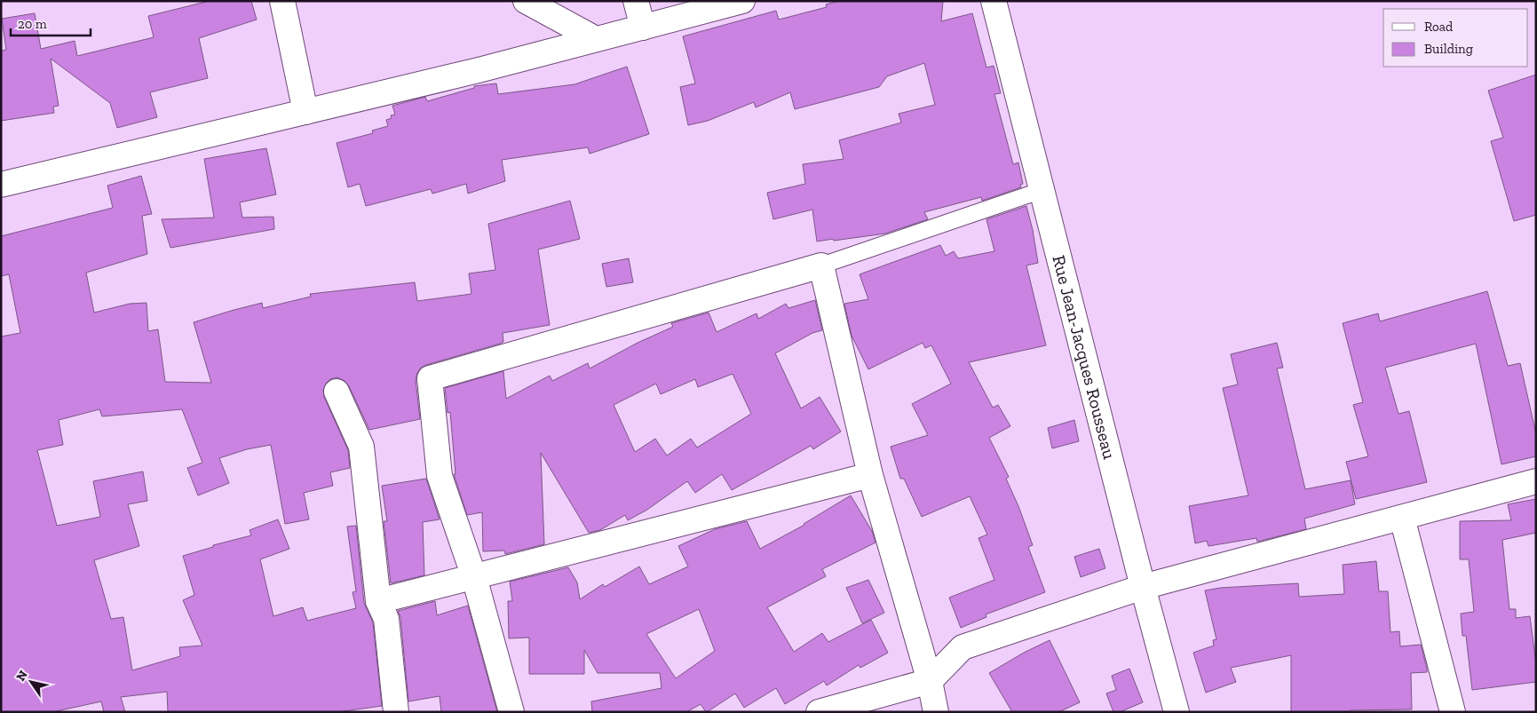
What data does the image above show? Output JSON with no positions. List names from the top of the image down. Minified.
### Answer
{"streets":{"street":["Rue Jean-Jacques Rousseau"]},"legend":["Road","Building"],"scale_bar":"20 m","north":"top left"}
